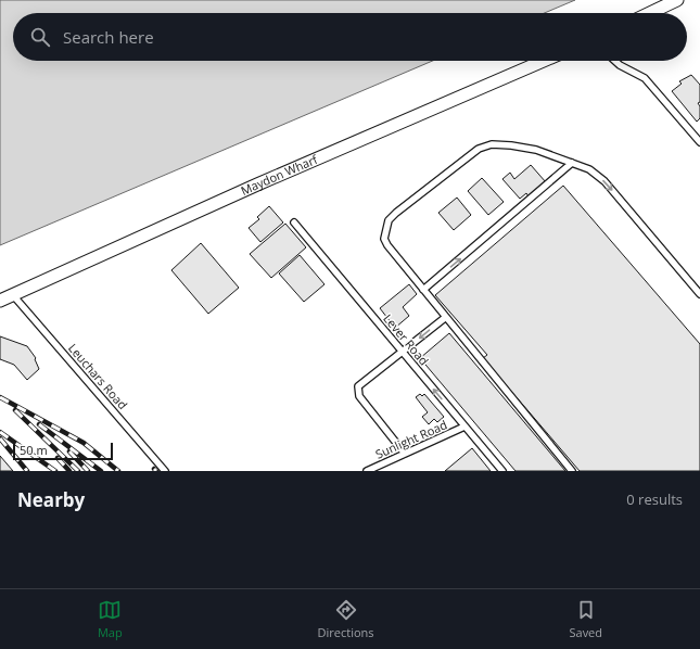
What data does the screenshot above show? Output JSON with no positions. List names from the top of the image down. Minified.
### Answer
{"streets":{"street":["Maydon Wharf"],"lane":["Lever Road","Leuchars Road","Sunlight Road"]},"crossings":[["Maydon Wharf","Leuchars Road"],["Lever Road","Sunlight Road"]],"scale_bar":"50 m","page":{"search":"Search here","scale":"50 m","heading":["Nearby","0 results"],"nav":["Map","Directions","Saved"]}}
